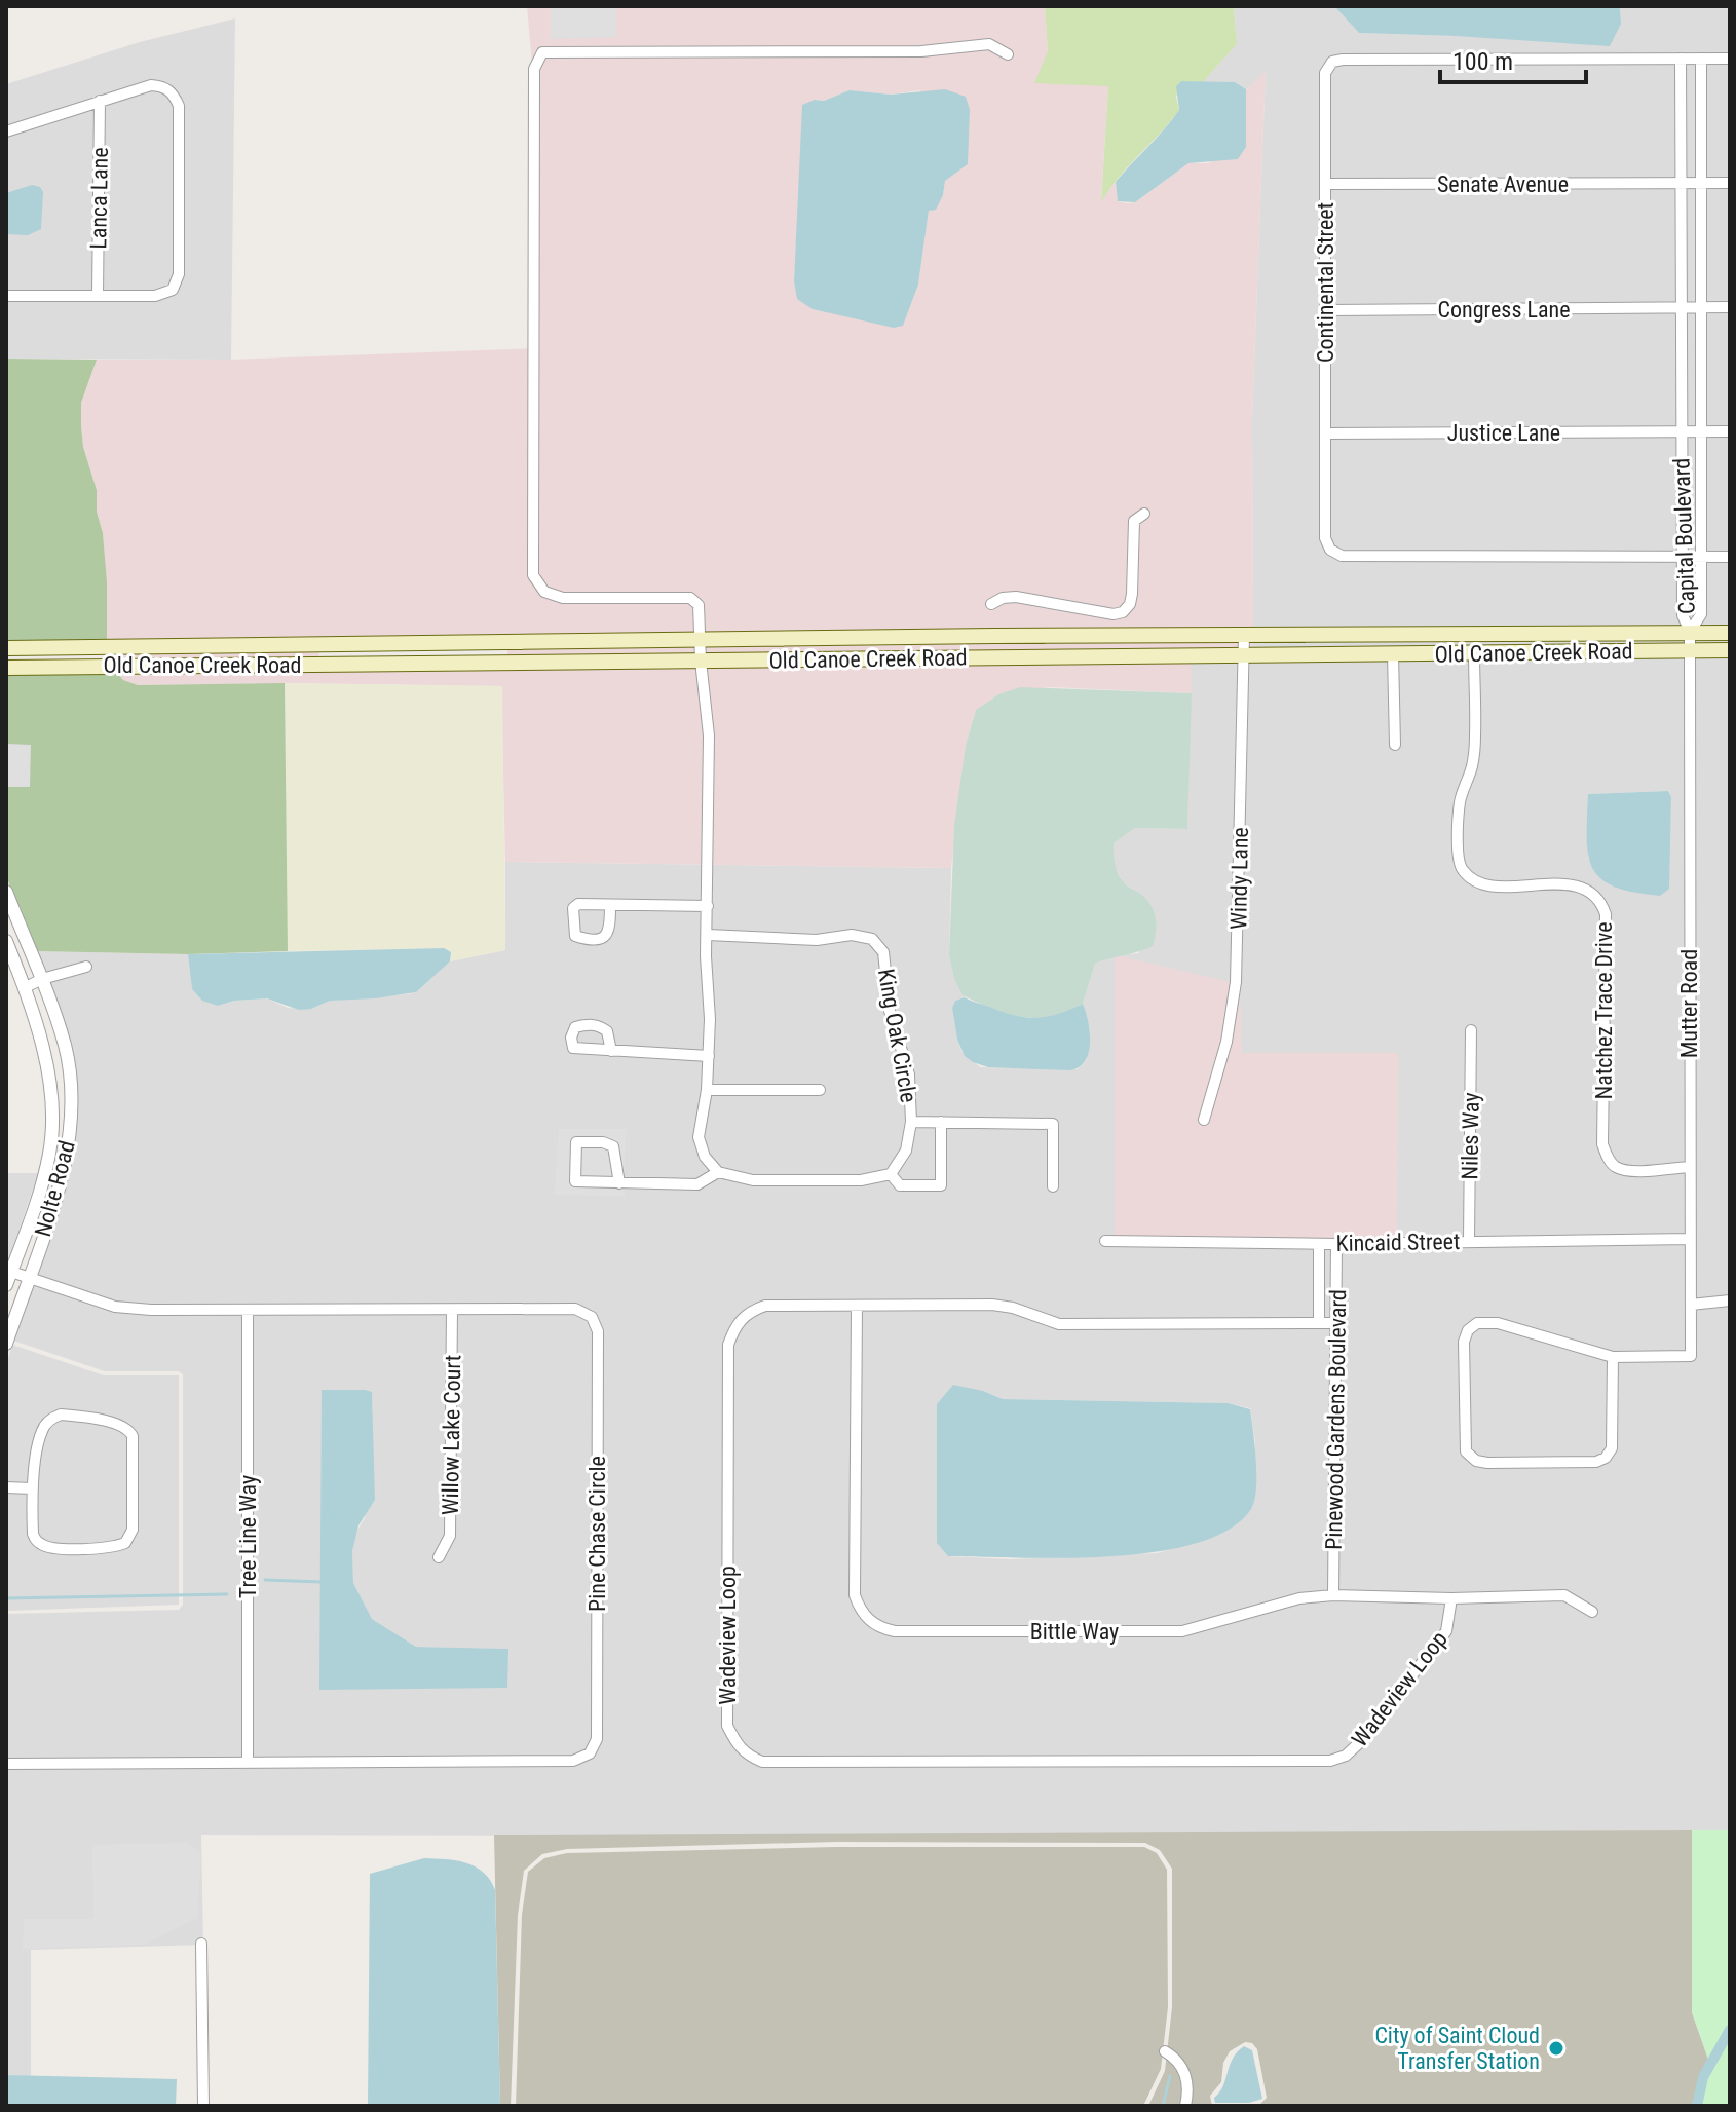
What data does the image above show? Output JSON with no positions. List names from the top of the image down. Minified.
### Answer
{"streets":{"main road":["Old Canoe Creek Road"],"street":["Senate Avenue","Lanca Lane","Continental Street","Congress Lane","Justice Lane","Capital Boulevard","Windy Lane","Mutter Road","Natchez Trace Drive","King Oak Circle","Niles Way","Nolte Road","Kincaid Street","Pinewood Gardens Boulevard","Willow Lake Court","Pine Chase Circle","Tree Line Way","Bittle Way","Wadeview Loop"]},"crossings":[["Senate Avenue","Continental Street"],["Senate Avenue","Capital Boulevard"],["Continental Street","Congress Lane"],["Continental Street","Justice Lane"],["Continental Street","Capital Boulevard"],["Congress Lane","Capital Boulevard"],["Justice Lane","Capital Boulevard"],["Capital Boulevard","Old Canoe Creek Road"],["Capital Boulevard","Mutter Road"],["Old Canoe Creek Road","Windy Lane"],["Old Canoe Creek Road","Mutter Road"],["Old Canoe Creek Road","Natchez Trace Drive"],["Mutter Road","Natchez Trace Drive"],["Mutter Road","Kincaid Street"],["Niles Way","Kincaid Street"],["Nolte Road","Pine Chase Circle"],["Kincaid Street","Pinewood Gardens Boulevard"],["Pinewood Gardens Boulevard","Bittle Way"],["Pinewood Gardens Boulevard","Wadeview Loop"],["Willow Lake Court","Pine Chase Circle"],["Pine Chase Circle","Tree Line Way"],["Bittle Way","Wadeview Loop"]],"places":["City of Saint Cloud Transfer Station"],"scale_bar":"100 m"}
